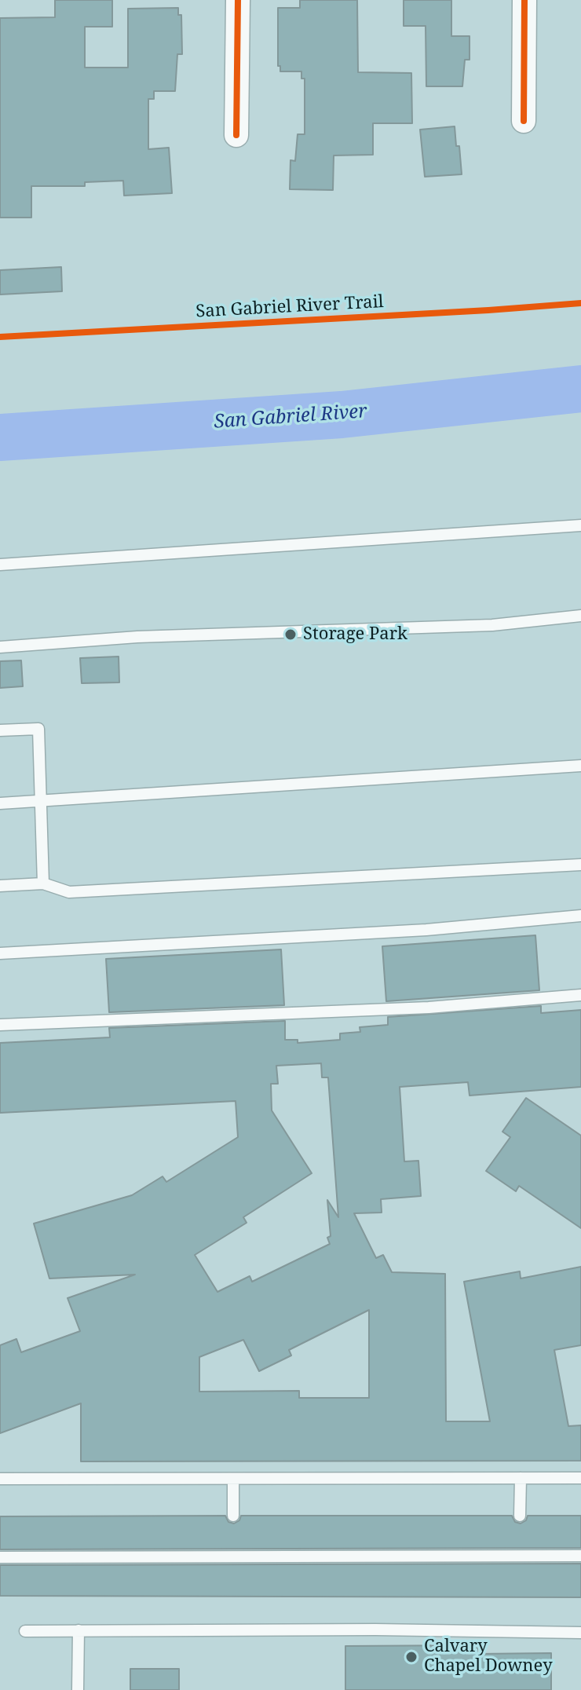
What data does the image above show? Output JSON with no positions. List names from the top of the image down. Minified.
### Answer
{"streets":{"cycle path":["San Gabriel River Trail"]},"water":["San Gabriel River"],"places":["Storage Park","Calvary Chapel Downey"]}
